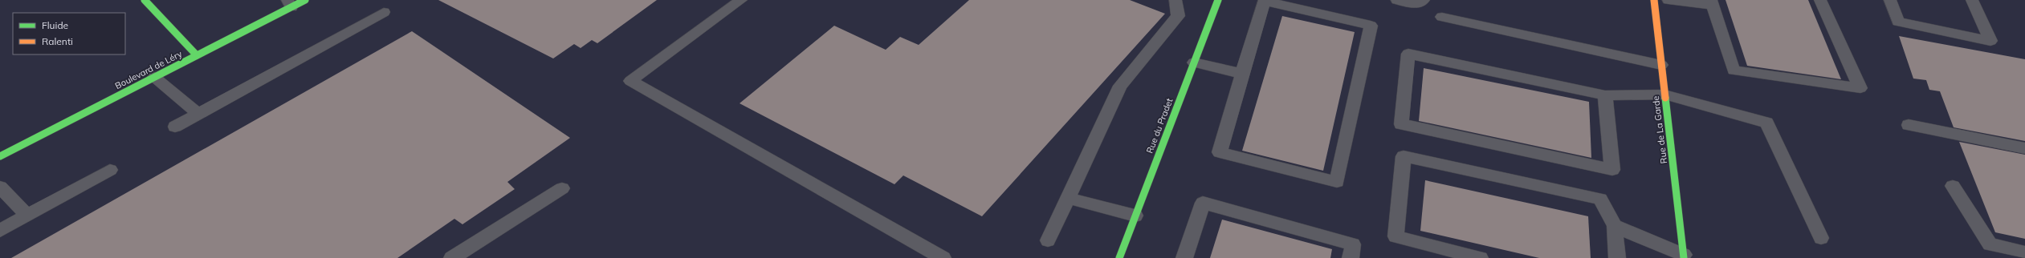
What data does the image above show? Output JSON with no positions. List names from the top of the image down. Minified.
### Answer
{"streets":{"street":["Boulevard de Léry","Rue du Pradet","Rue de La Garde"]},"legend":["Fluide","Ralenti"]}
